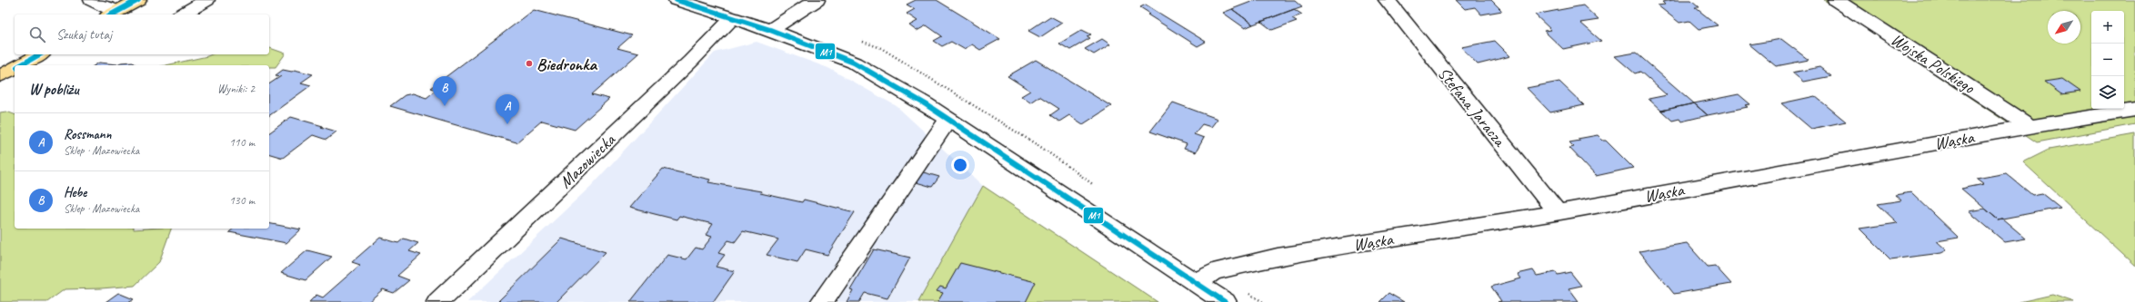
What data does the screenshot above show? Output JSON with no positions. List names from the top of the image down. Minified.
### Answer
{"streets":{"street":["Wojska Polskiego","Stefana Jaracza","Wąska","Mazowiecka"]},"crossings":[["Wojska Polskiego","Wąska"],["Stefana Jaracza","Wąska"]],"places":["Biedronka"],"lines":["transit line M1"],"north":"bottom left","page":{"map_buttons":["+","−"],"search":"Szukaj tutaj","heading":["W pobliżu","Wyniki: 2"],"pins":["B","A"],"list":[{"mark":"A","name":"Rossmann","note":"Sklep · Mazowiecka","value":"110 m"},{"mark":"B","name":"Hebe","note":"Sklep · Mazowiecka","value":"130 m"}]}}
